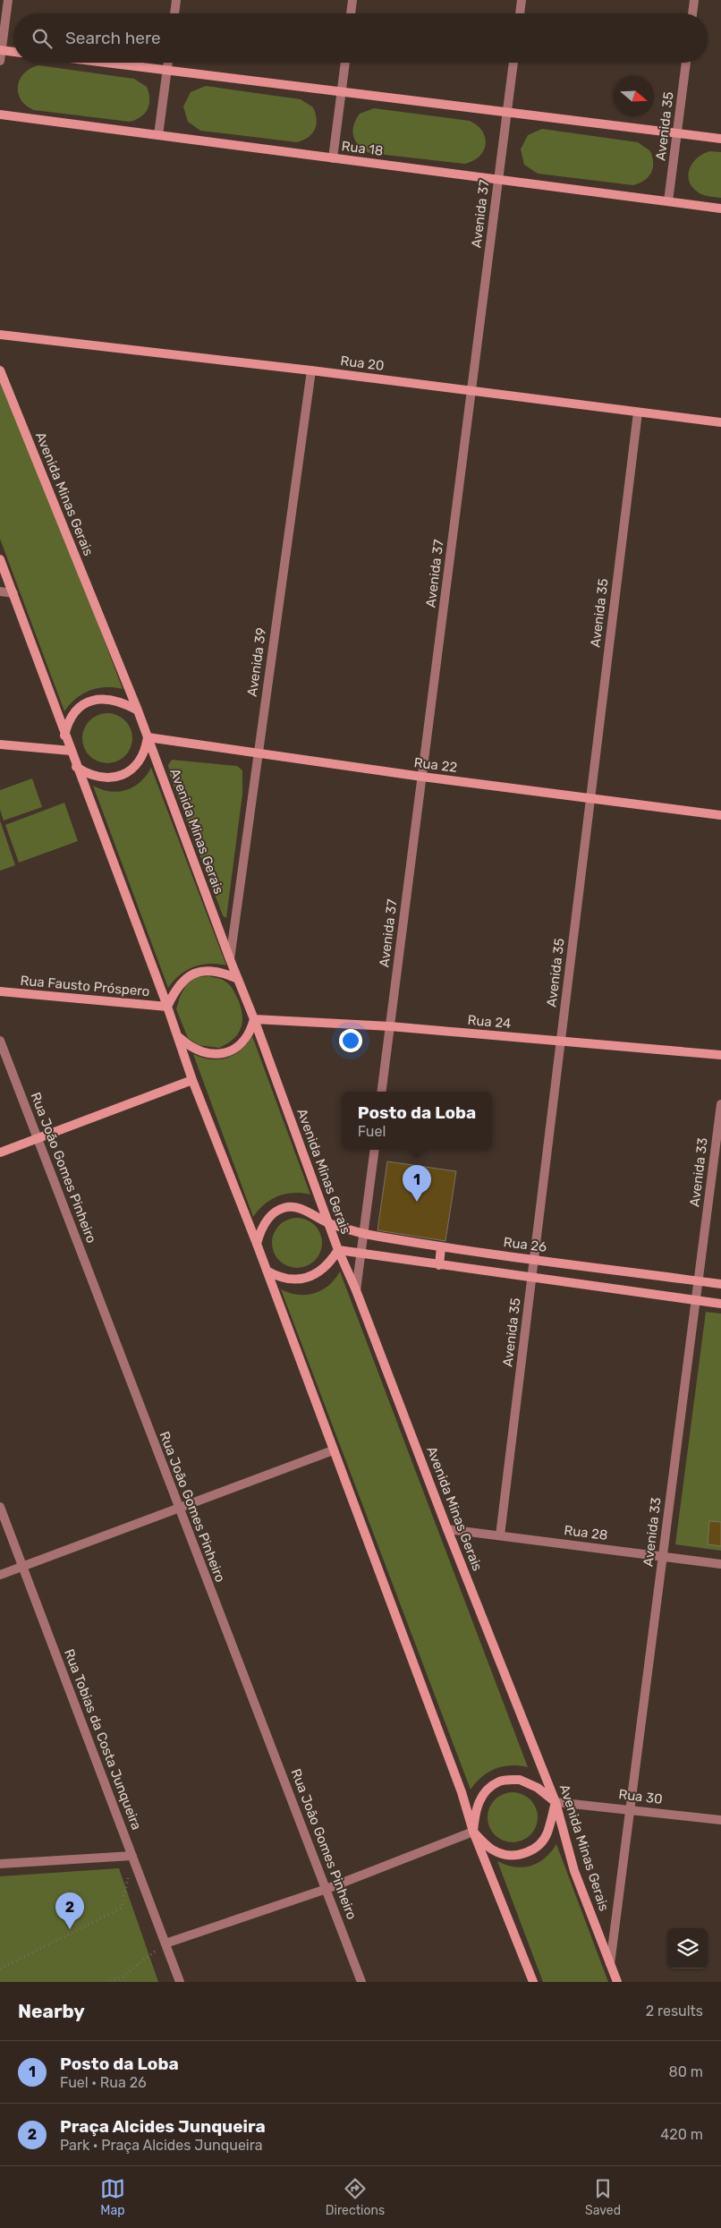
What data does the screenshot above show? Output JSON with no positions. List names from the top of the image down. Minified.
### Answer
{"streets":{"street":["Avenida 35","Rua 18","Avenida 37","Rua 20","Avenida Minas Gerais","Avenida 39","Rua 22","Rua Fausto Próspero","Rua 24","Rua João Gomes Pinheiro","Avenida 33","Rua 26","Rua 28","Rua Tobias da Costa Junqueira","Rua 30"]},"crossings":[["Avenida 35","Rua 18"],["Avenida 35","Rua 20"],["Avenida 35","Rua 22"],["Avenida 35","Rua 24"],["Avenida 35","Rua 26"],["Avenida 35","Rua 28"],["Rua 18","Avenida 37"],["Avenida 37","Rua 20"],["Avenida 37","Rua 22"],["Avenida 37","Rua 24"],["Rua 20","Avenida 39"],["Avenida Minas Gerais","Avenida 39"],["Avenida Minas Gerais","Rua 22"],["Avenida Minas Gerais","Rua Fausto Próspero"],["Avenida Minas Gerais","Rua 24"],["Avenida Minas Gerais","Avenida 33"],["Avenida Minas Gerais","Rua 26"],["Avenida Minas Gerais","Rua 28"],["Avenida Minas Gerais","Rua 30"],["Avenida 39","Rua 22"],["Rua Fausto Próspero","Rua 24"],["Avenida 33","Rua 26"],["Avenida 33","Rua 28"],["Avenida 33","Rua 30"]],"north":"right","page":{"search":"Search here","popup":["Posto da Loba","Fuel"],"pins":["1","2"],"heading":["Nearby","2 results"],"list":[{"mark":"1","name":"Posto da Loba","note":"Fuel · Rua 26","value":"80 m"},{"mark":"2","name":"Praça Alcides Junqueira","note":"Park · Praça Alcides Junqueira","value":"420 m"}],"nav":["Map","Directions","Saved"]}}
